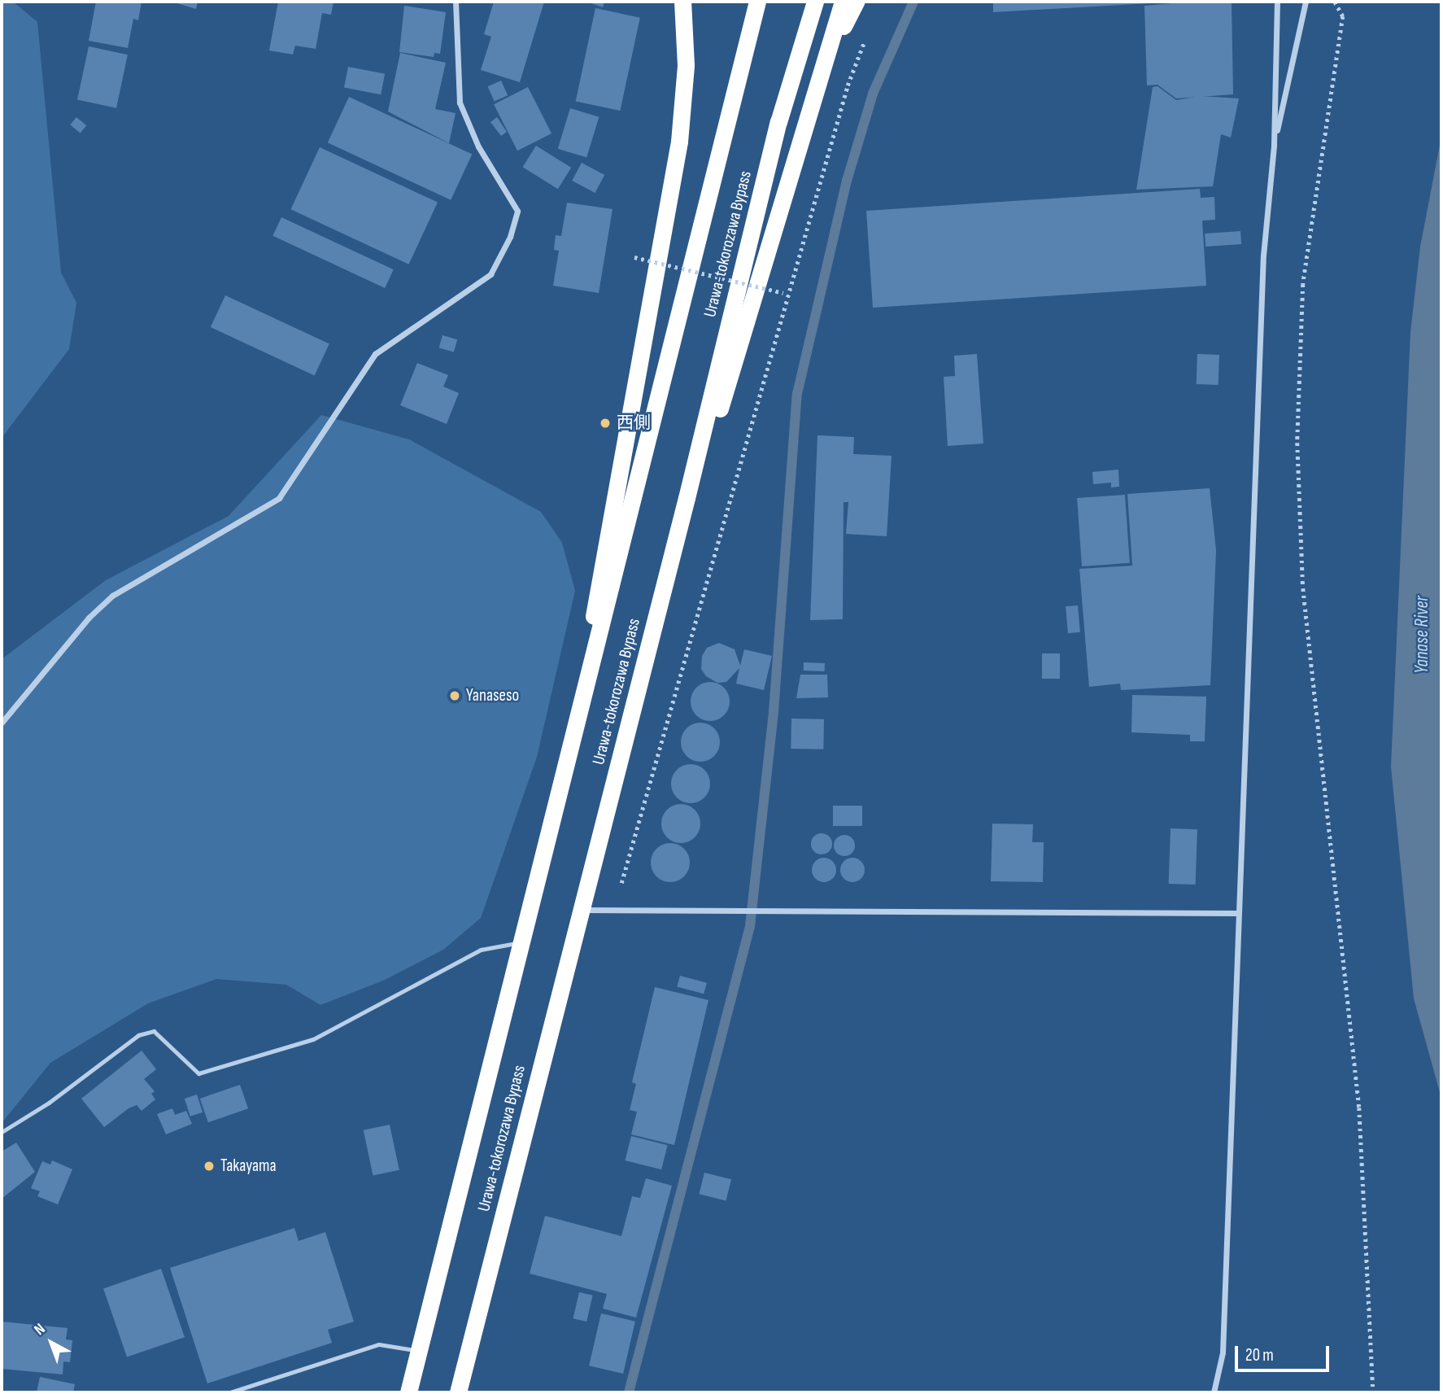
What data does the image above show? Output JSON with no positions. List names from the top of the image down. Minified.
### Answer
{"streets":{"highway":["Urawa-tokorozawa Bypass"]},"water":["Yanase River"],"places":["西側","Yanaseso","Takayama"],"scale_bar":"20 m","north":"top left"}
